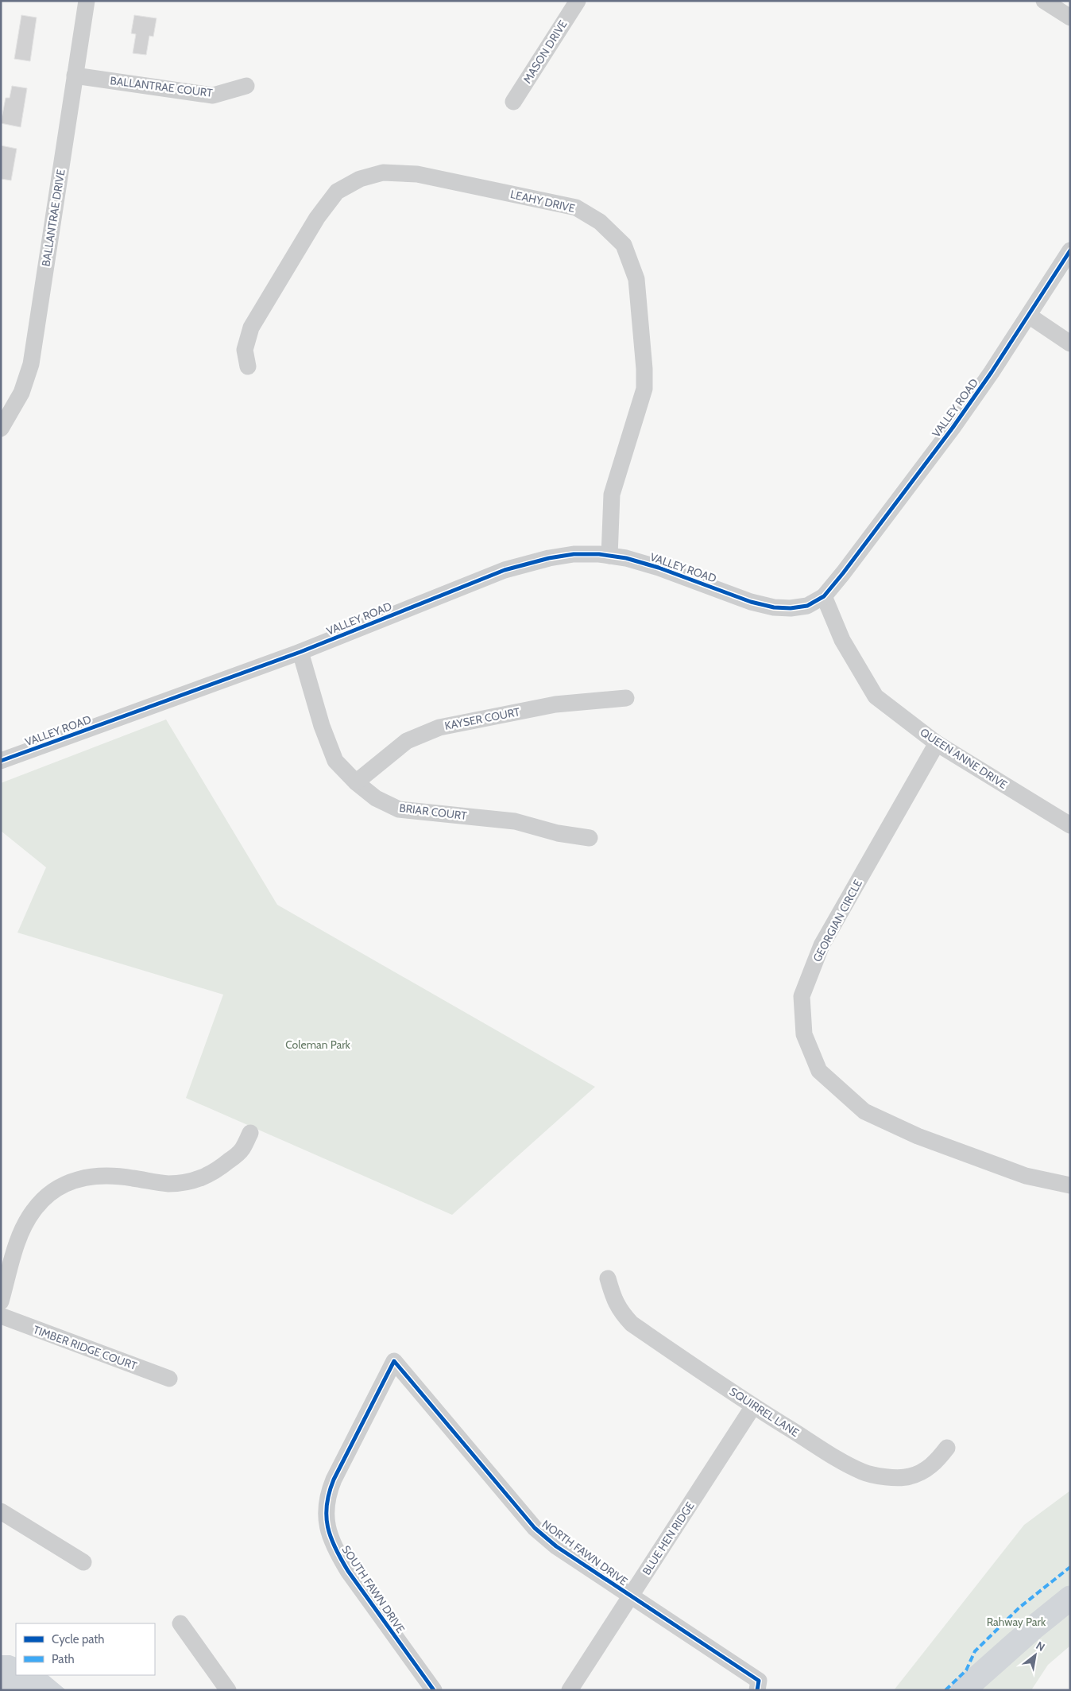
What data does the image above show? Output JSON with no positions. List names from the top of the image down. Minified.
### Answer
{"streets":{"street":["MASON DRIVE","BALLANTRAE COURT","LEAHY DRIVE","BALLANTRAE DRIVE","VALLEY ROAD","KAYSER COURT","QUEEN ANNE DRIVE","BRIAR COURT","GEORGIAN CIRCLE","TIMBER RIDGE COURT","SQUIRREL LANE","BLUE HEN RIDGE","NORTH FAWN DRIVE","SOUTH FAWN DRIVE"]},"crossings":[["BALLANTRAE COURT","BALLANTRAE DRIVE"],["LEAHY DRIVE","VALLEY ROAD"],["VALLEY ROAD","QUEEN ANNE DRIVE"],["VALLEY ROAD","BRIAR COURT"],["KAYSER COURT","BRIAR COURT"],["QUEEN ANNE DRIVE","GEORGIAN CIRCLE"],["SQUIRREL LANE","BLUE HEN RIDGE"],["BLUE HEN RIDGE","NORTH FAWN DRIVE"],["NORTH FAWN DRIVE","SOUTH FAWN DRIVE"]],"parks":["Coleman Park","Rahway Park"],"legend":["Cycle path","Path"],"north":"top right"}
